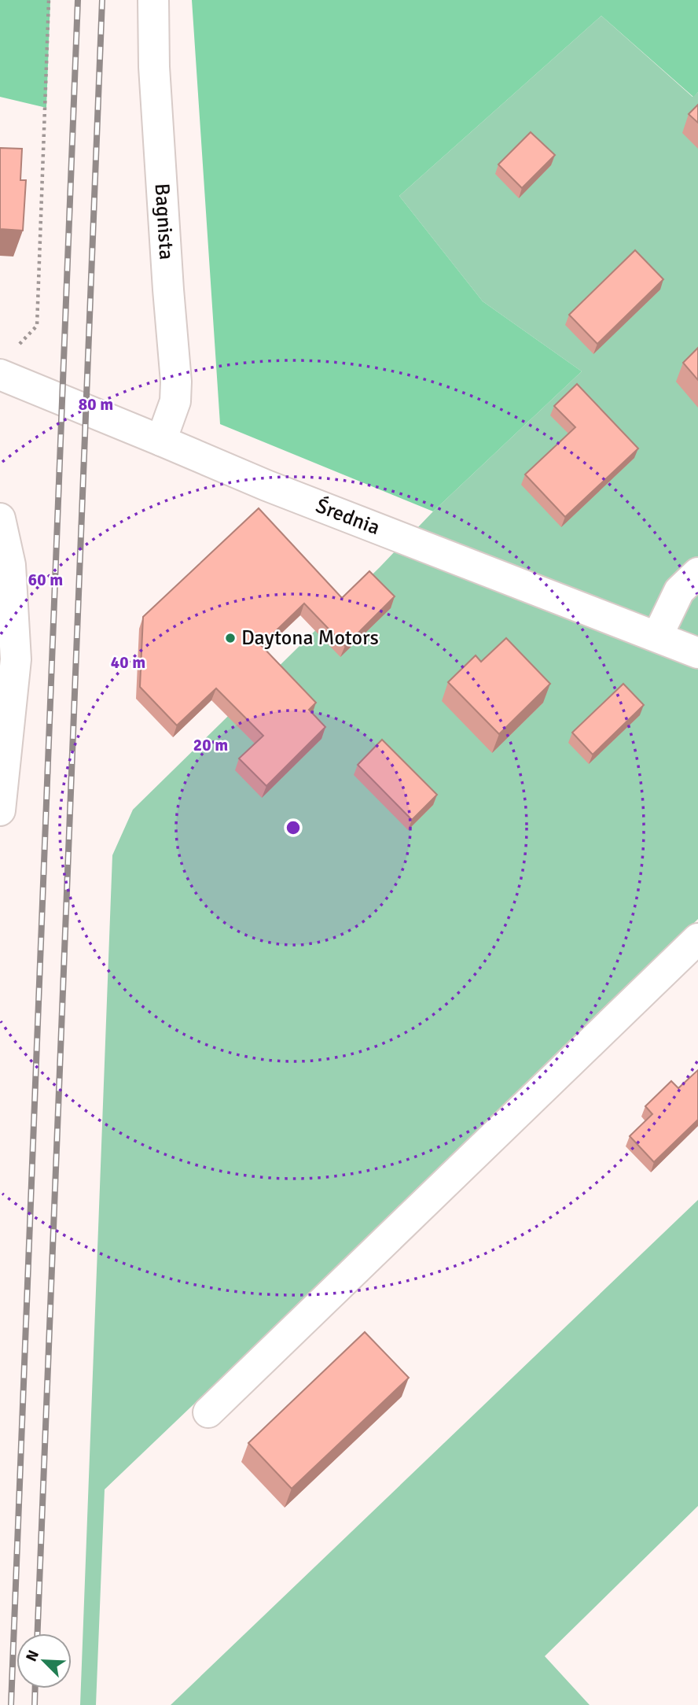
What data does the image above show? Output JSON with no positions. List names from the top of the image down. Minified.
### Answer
{"streets":{"street":["Bagnista","Średnia"]},"crossings":[["Bagnista","Średnia"]],"places":["Daytona Motors"],"north":"top left","rings":["80 m","60 m","40 m","20 m"]}
